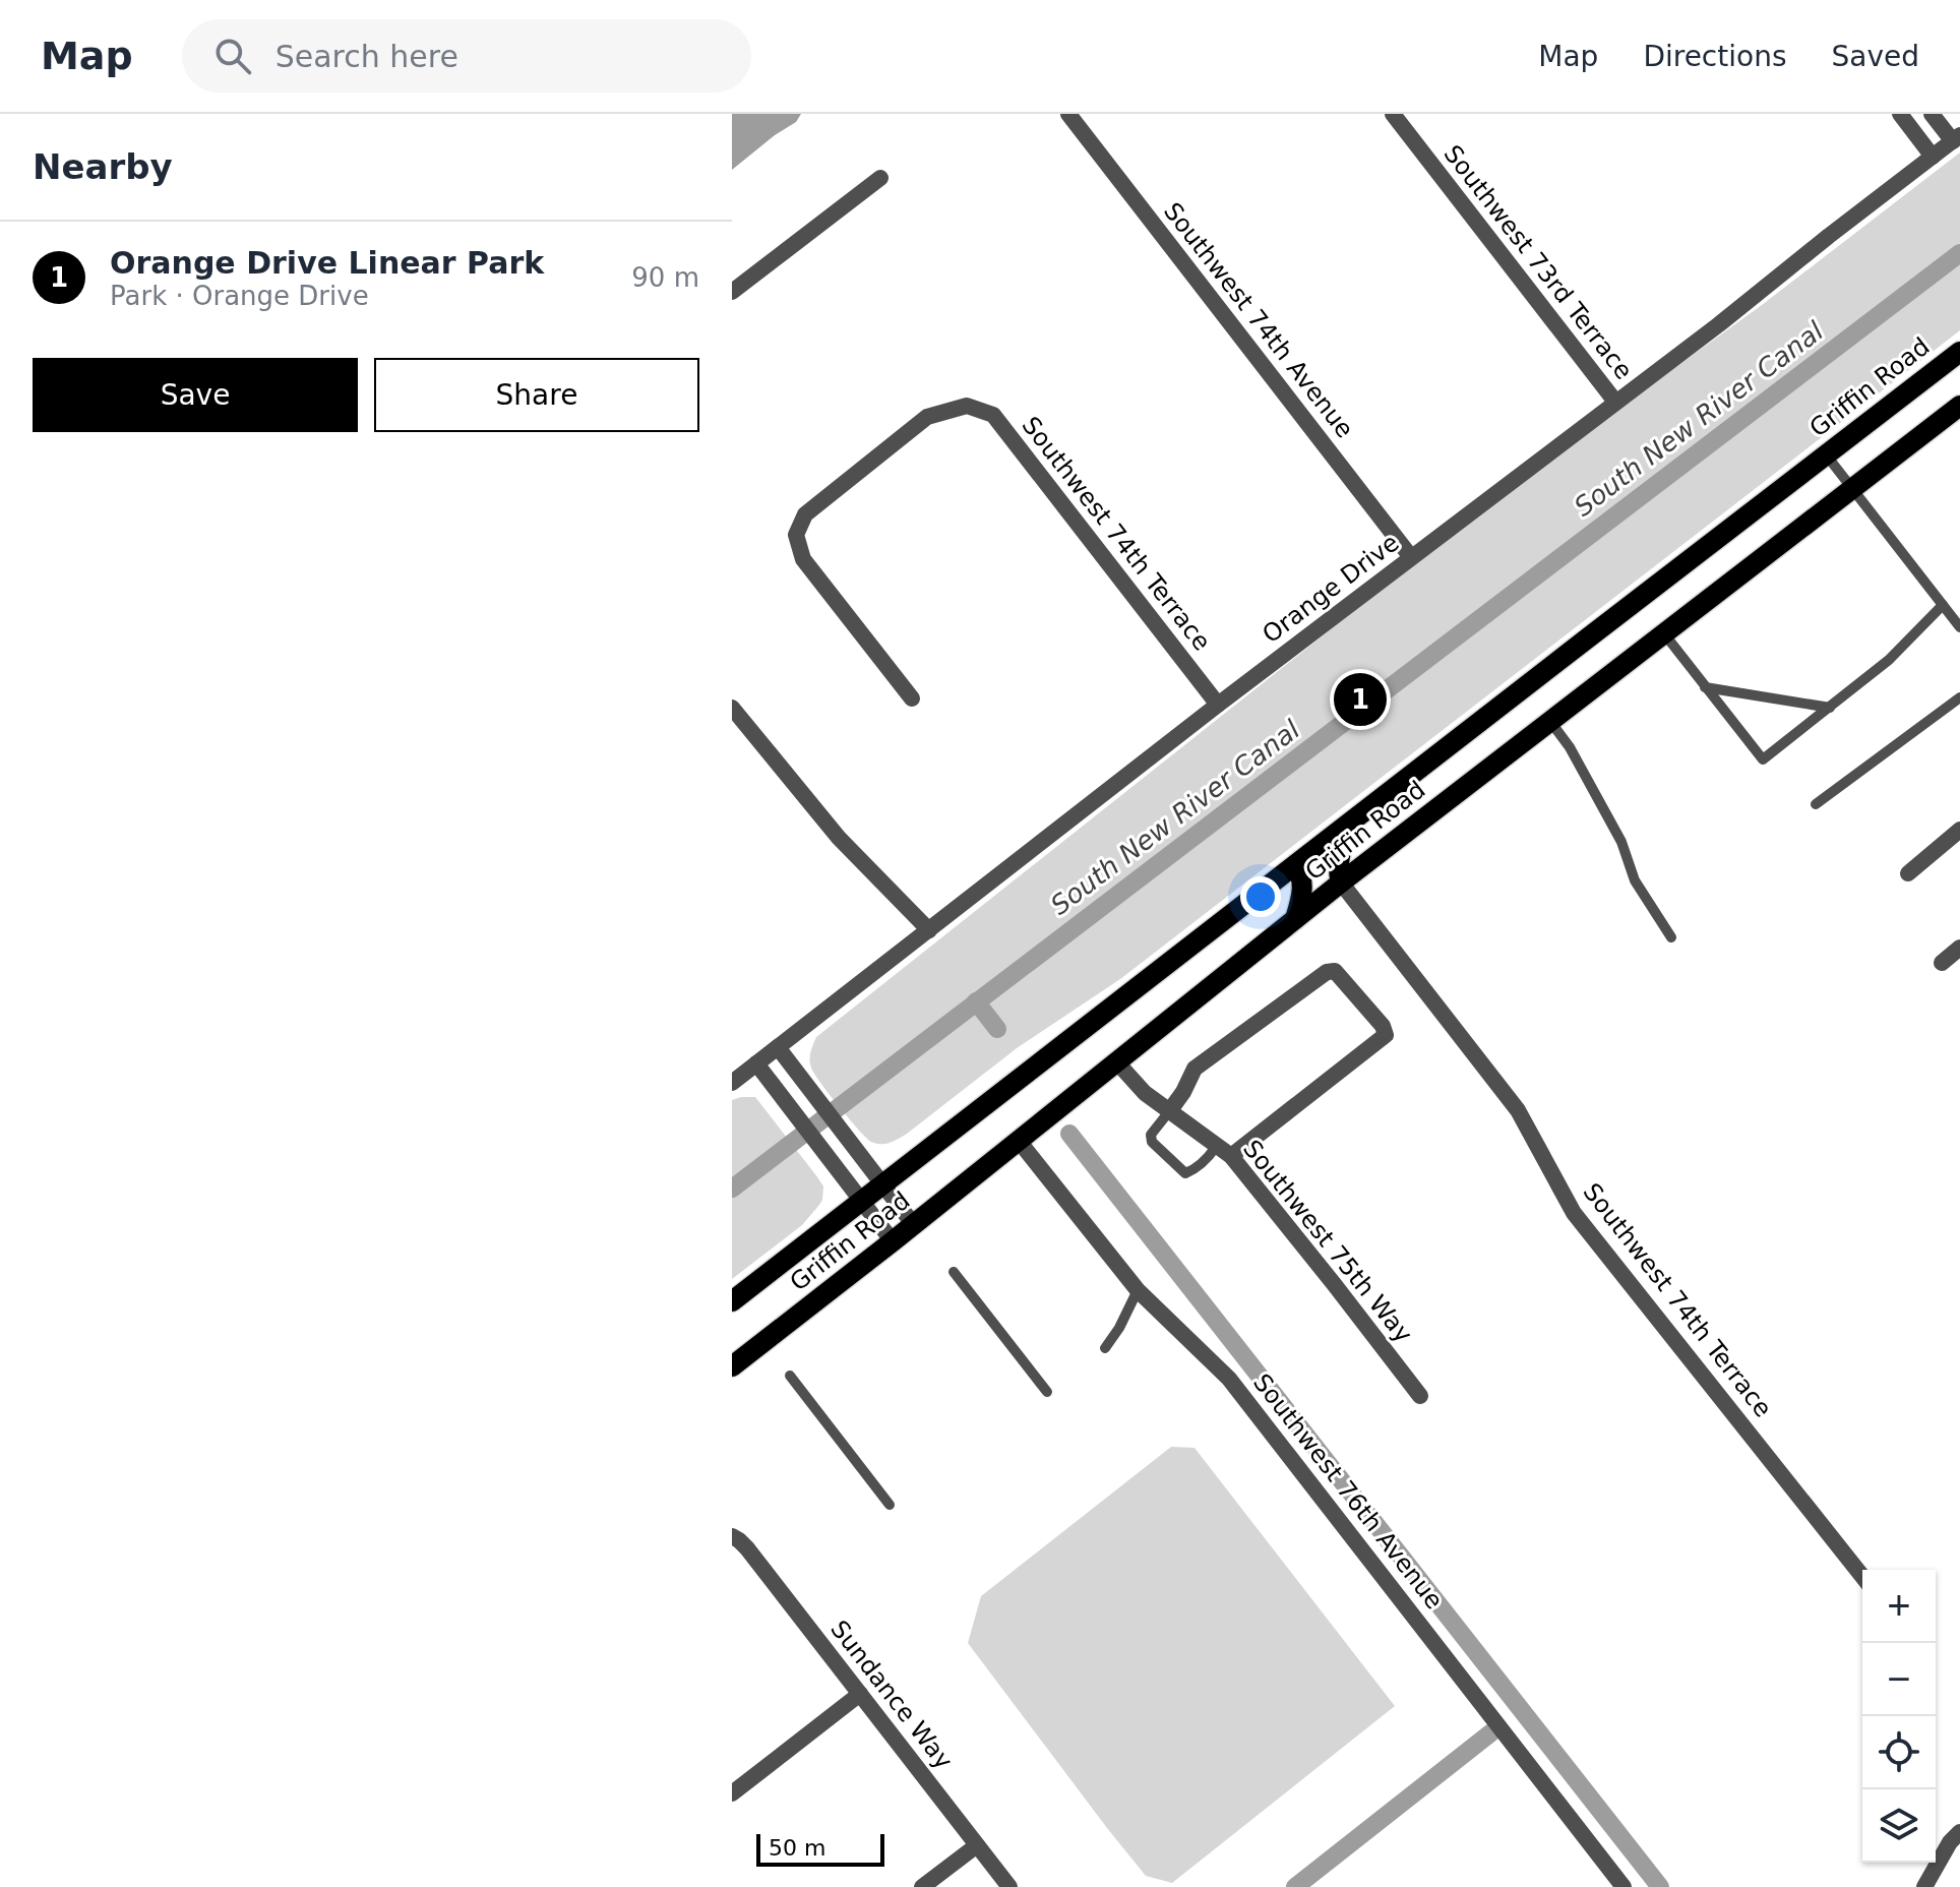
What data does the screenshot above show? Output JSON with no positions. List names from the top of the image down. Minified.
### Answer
{"streets":{"main road":["Griffin Road"],"street":["Southwest 73rd Terrace","Southwest 74th Avenue","Southwest 74th Terrace","Orange Drive","Southwest 75th Way","Southwest 76th Avenue","Sundance Way"]},"crossings":[["Southwest 73rd Terrace","Orange Drive"],["Southwest 74th Avenue","Orange Drive"],["Griffin Road","Southwest 74th Terrace"],["Griffin Road","Southwest 75th Way"],["Griffin Road","Southwest 76th Avenue"],["Southwest 74th Terrace","Orange Drive"]],"water":["South New River Canal"],"scale_bar":"50 m","page":{"header":"Map","search":"Search here","nav":["Map","Directions","Saved"],"heading":"Nearby","list":[{"mark":"1","name":"Orange Drive Linear Park","note":"Park · Orange Drive","value":"90 m"}],"buttons":["Save","Share"],"pins":"1","map_buttons":["+","−"],"scale":"50 m"}}
